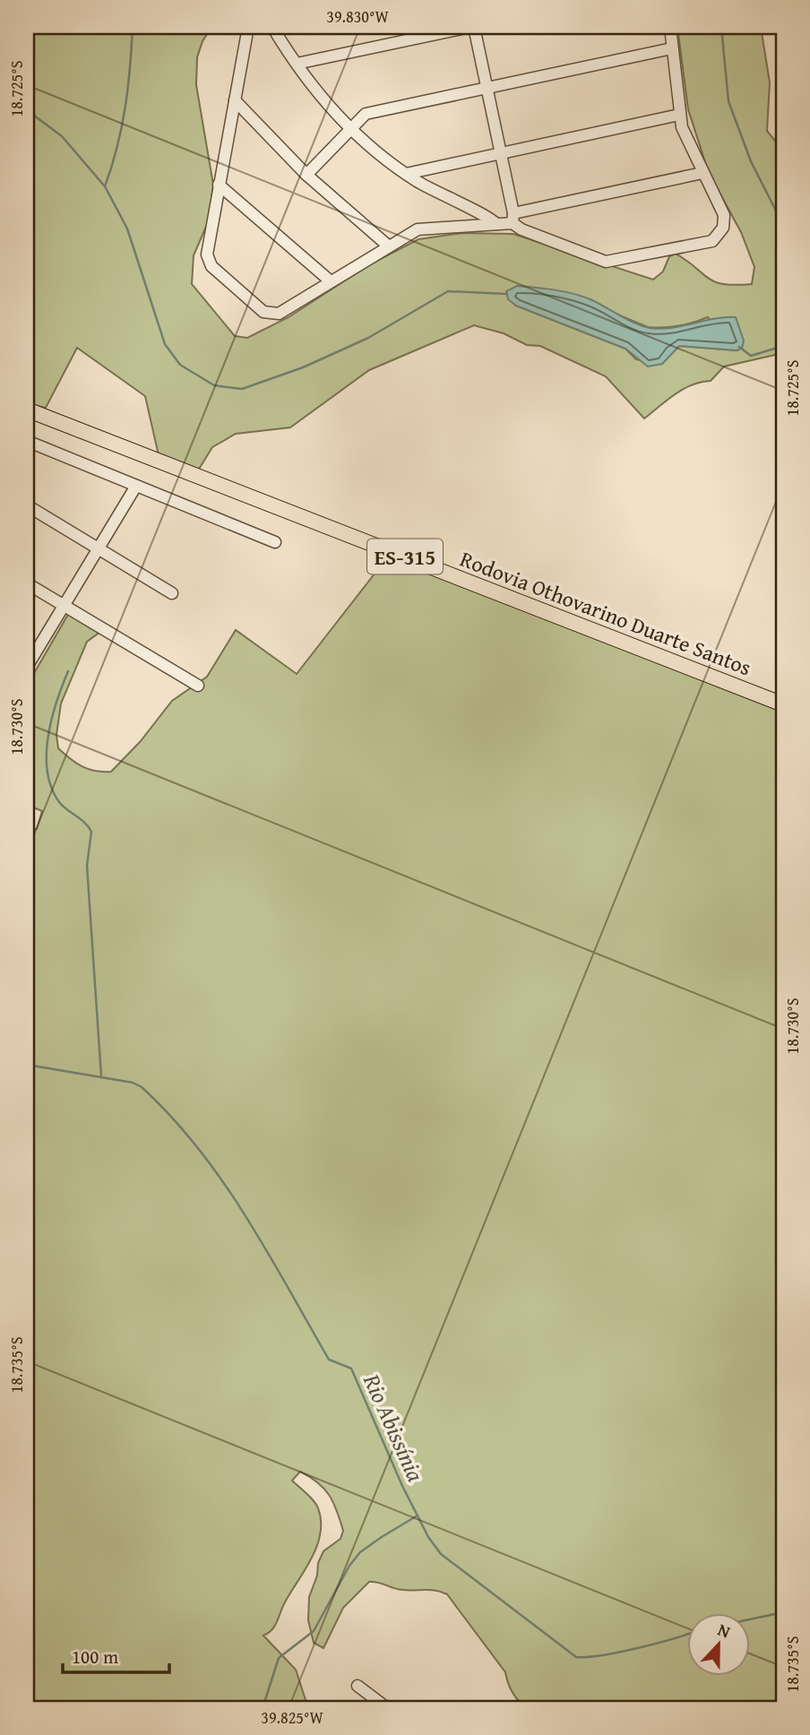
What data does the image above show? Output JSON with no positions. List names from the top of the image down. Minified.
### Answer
{"streets":{"main road":["ES-315","Rodovia Othovarino Duarte Santos"]},"water":["Rio Abissínia"],"scale_bar":"100 m","north":"top","coordinates":["39.830°W","18.725°S","18.730°S","18.735°S","39.825°W"]}
